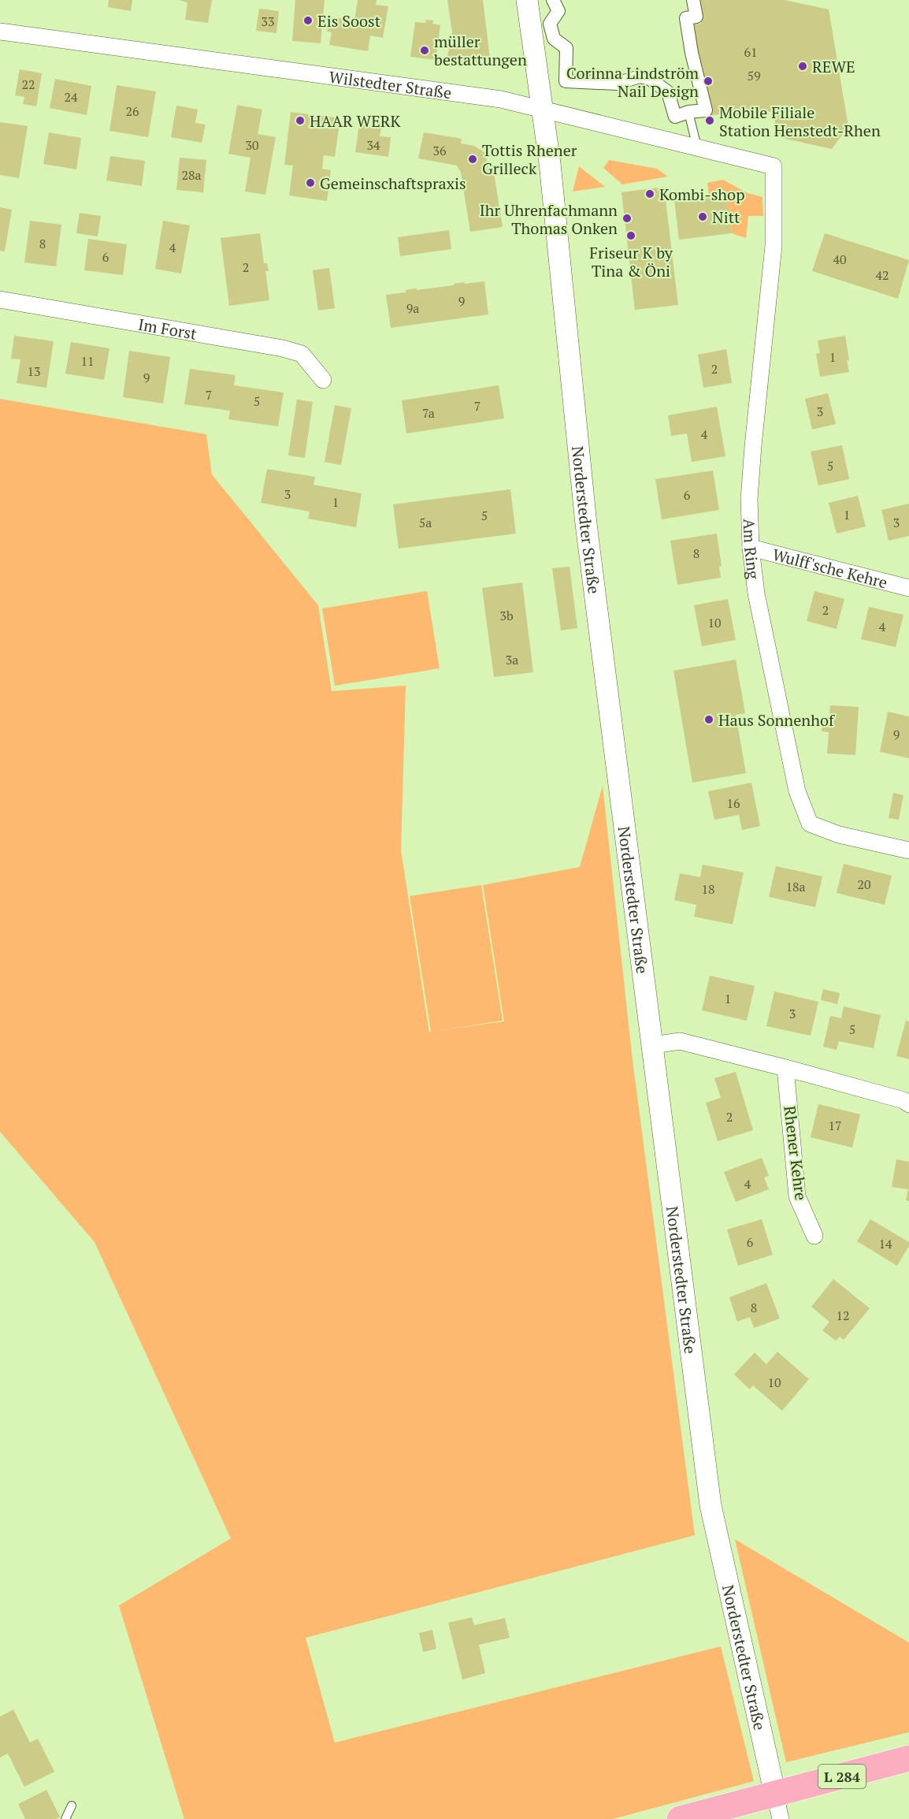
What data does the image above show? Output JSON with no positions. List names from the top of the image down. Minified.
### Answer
{"streets":{"main road":["L 284"],"street":["Wilstedter Straße","Im Forst","Norderstedter Straße","Am Ring","Wulff'sche Kehre","Rhener Kehre"]},"crossings":[["Wilstedter Straße","Norderstedter Straße"],["Wilstedter Straße","Am Ring"],["Norderstedter Straße","L 284"],["Am Ring","Wulff'sche Kehre"]],"places":["Eis Soost","müller bestattungen","REWE","Corinna Lindström Nail Design","HAAR WERK","Mobile Filiale Station Henstedt-Rhen","Tottis Rhener Grilleck","Gemeinschaftspraxis","Kombi-shop","Nitt","Ihr Uhrenfachmann Thomas Onken","Friseur K by Tina & Öni","Haus Sonnenhof"],"house_numbers":["33","61","59","22","24","26","30","34","36","28a","8","4","6","40","2","42","9","9a","1","11","2","13","9","7","5","7","3","7a","4","5","3","6","1","1","5","5a","3","8","2","3b","10","4","3a","9","16","20","18a","18","1","3","5","2","17","4","6","14","8","12","10"]}
